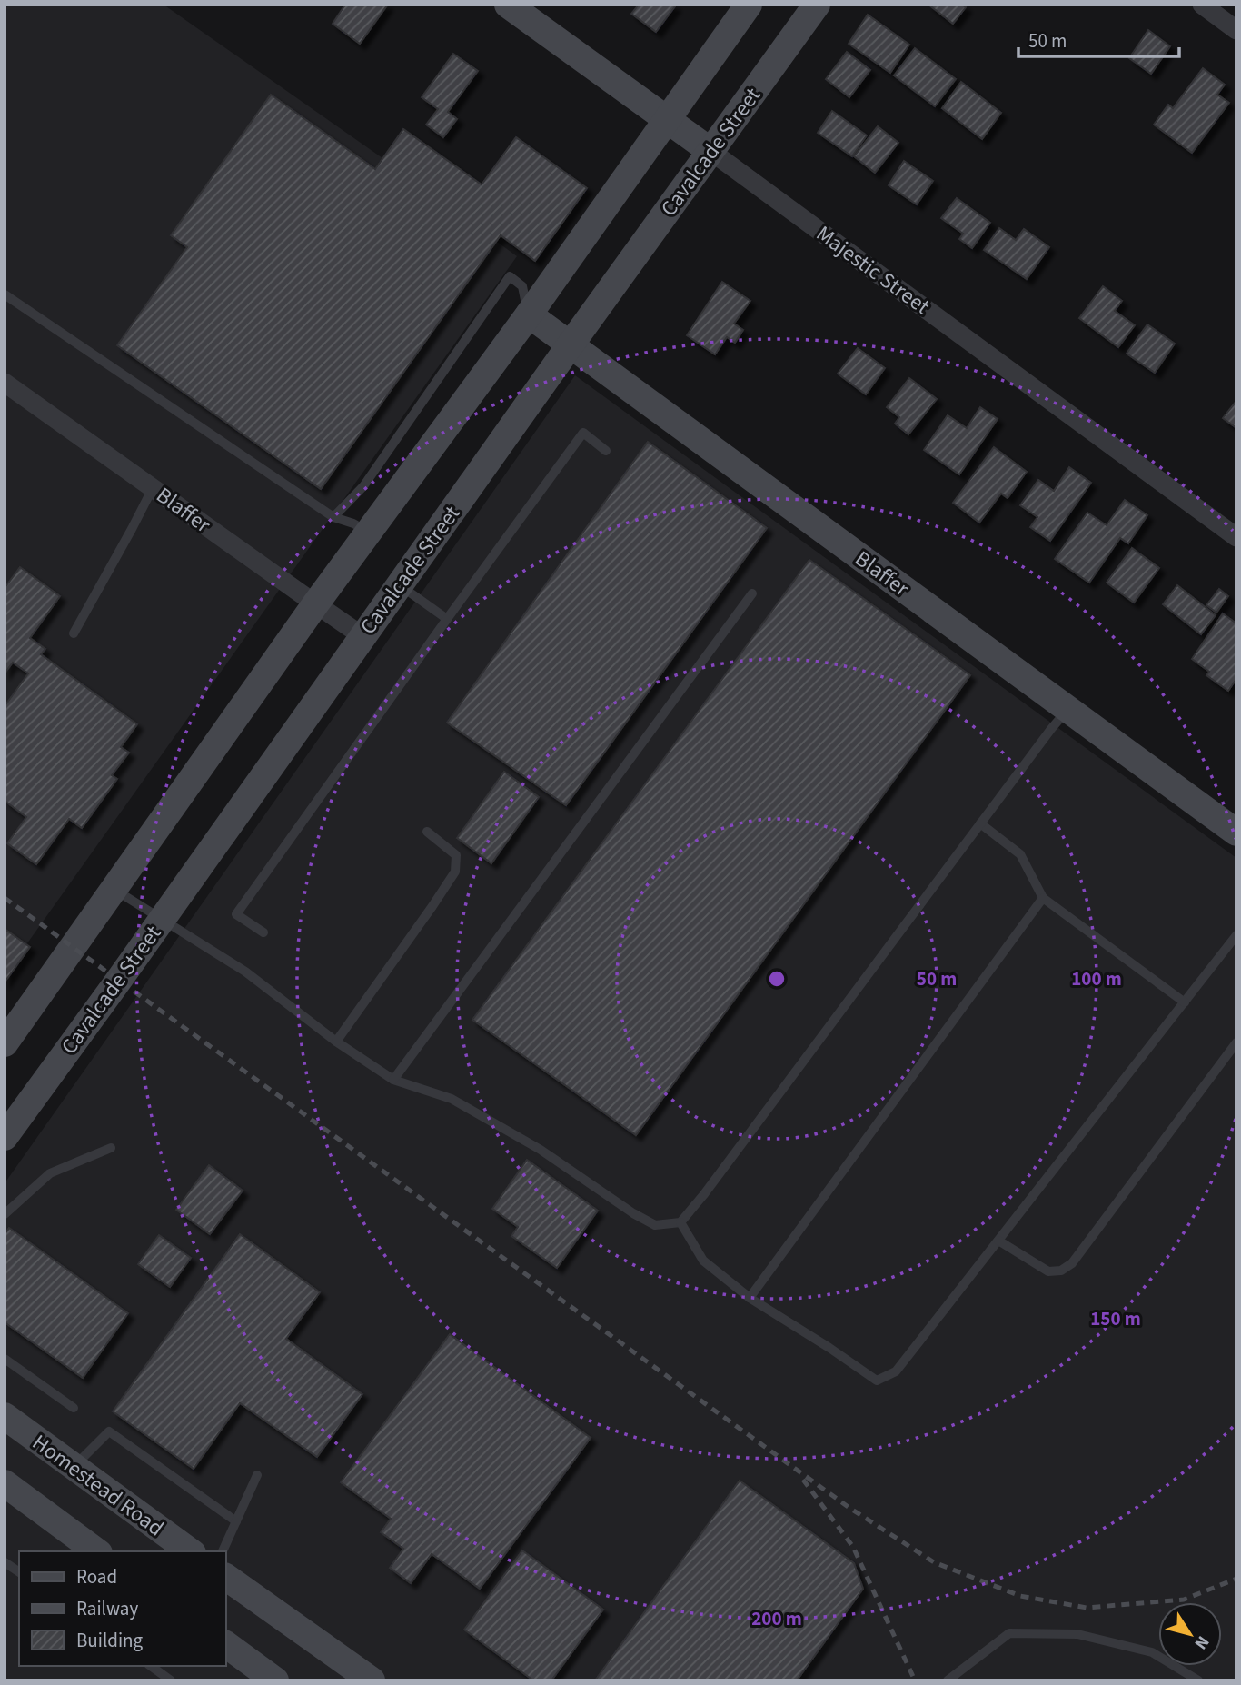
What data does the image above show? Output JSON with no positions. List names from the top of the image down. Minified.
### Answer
{"streets":{"main road":["Cavalcade Street","Majestic Street","Blaffer","Homestead Road"]},"crossings":[["Cavalcade Street","Majestic Street"],["Cavalcade Street","Blaffer"]],"legend":["Road","Railway","Building"],"scale_bar":"50 m","north":"bottom right","rings":["50 m","100 m","150 m","200 m"]}
